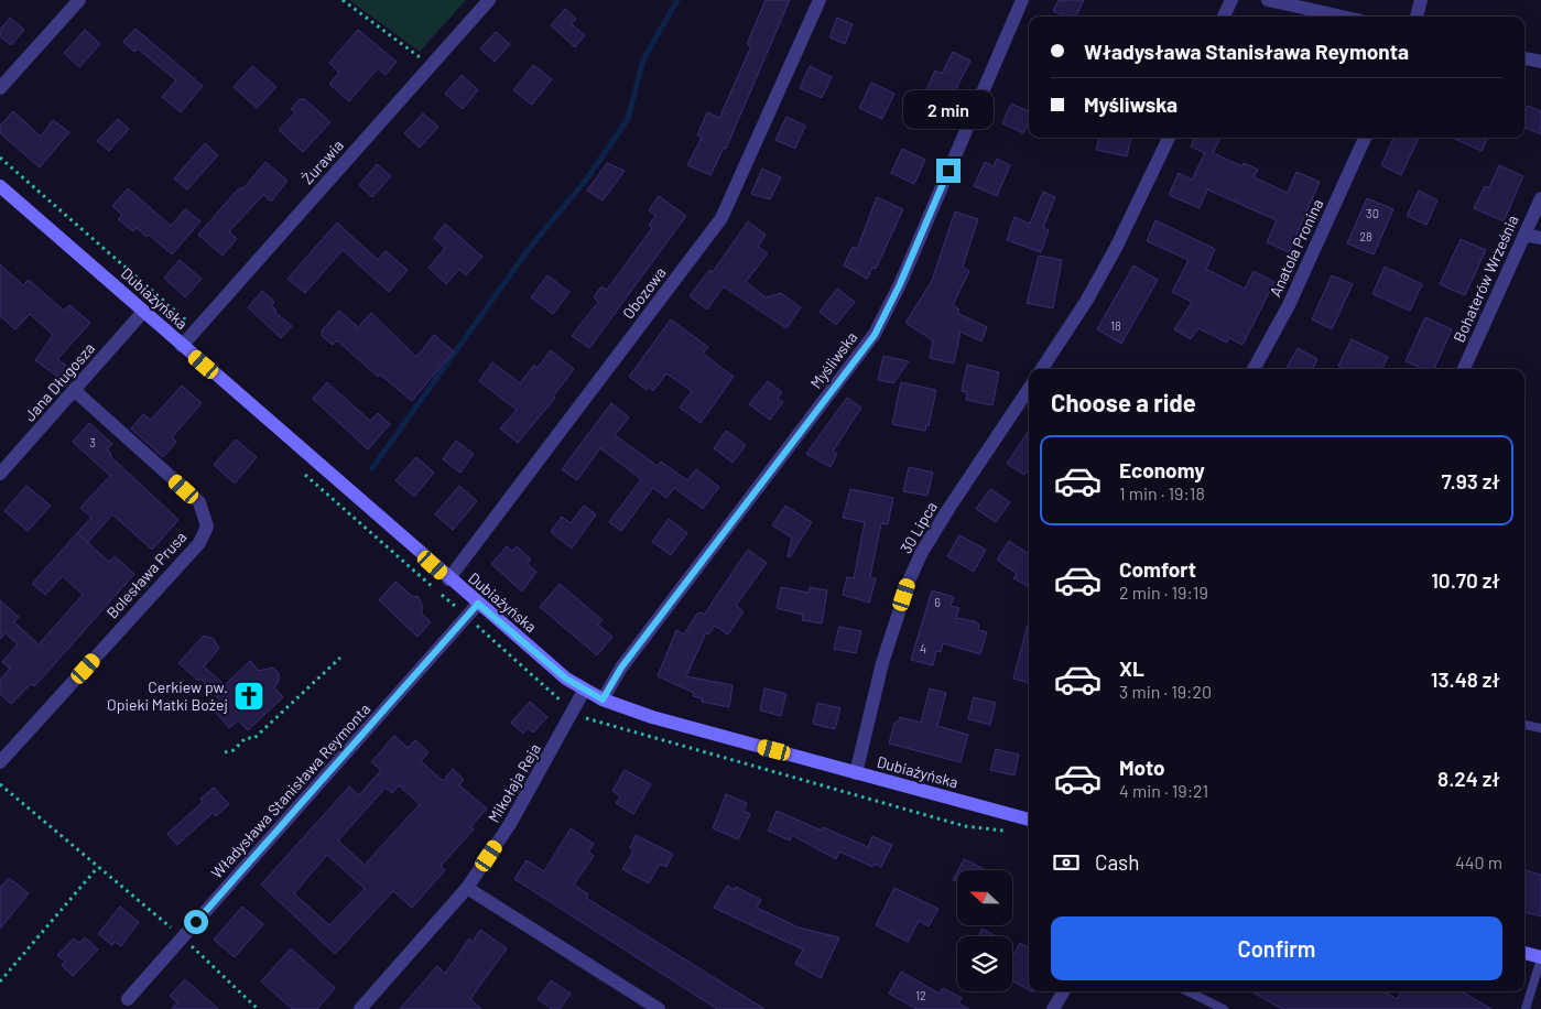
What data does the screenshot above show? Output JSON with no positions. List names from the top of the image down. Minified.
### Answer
{"streets":{"street":["Żurawia","Anatola Pronina","Bohaterów Września","Obozowa","Dubiażyńska","Myśliwska","Jana Długosza","30 Lipca","Bolesława Prusa","Mikołaja Reja","Władysława Stanisława Reymonta"]},"crossings":[["Żurawia","Dubiażyńska"],["Obozowa","Dubiażyńska"],["Dubiażyńska","Myśliwska"],["Dubiażyńska","Jana Długosza"],["Dubiażyńska","30 Lipca"],["Dubiażyńska","Mikołaja Reja"],["Dubiażyńska","Władysława Stanisława Reymonta"],["Jana Długosza","Bolesława Prusa"]],"places":{"church":["Cerkiew pw. Opieki Matki Bożej"]},"house_numbers":["30","28","18","3","6","4","12"],"north":"left","page":{"banner":["Władysława Stanisława Reymonta","Myśliwska"],"bubble":"2 min","heading":"Choose a ride","list":[{"name":"Economy","note":"1 min · 19:18","value":"7.93 zł"},{"name":"Comfort","note":"2 min · 19:19","value":"10.70 zł"},{"name":"XL","note":"3 min · 19:20","value":"13.48 zł"},{"name":"Moto","note":"4 min · 19:21","value":"8.24 zł"}],"pay":["Cash","440 m"],"buttons":"Confirm"}}
